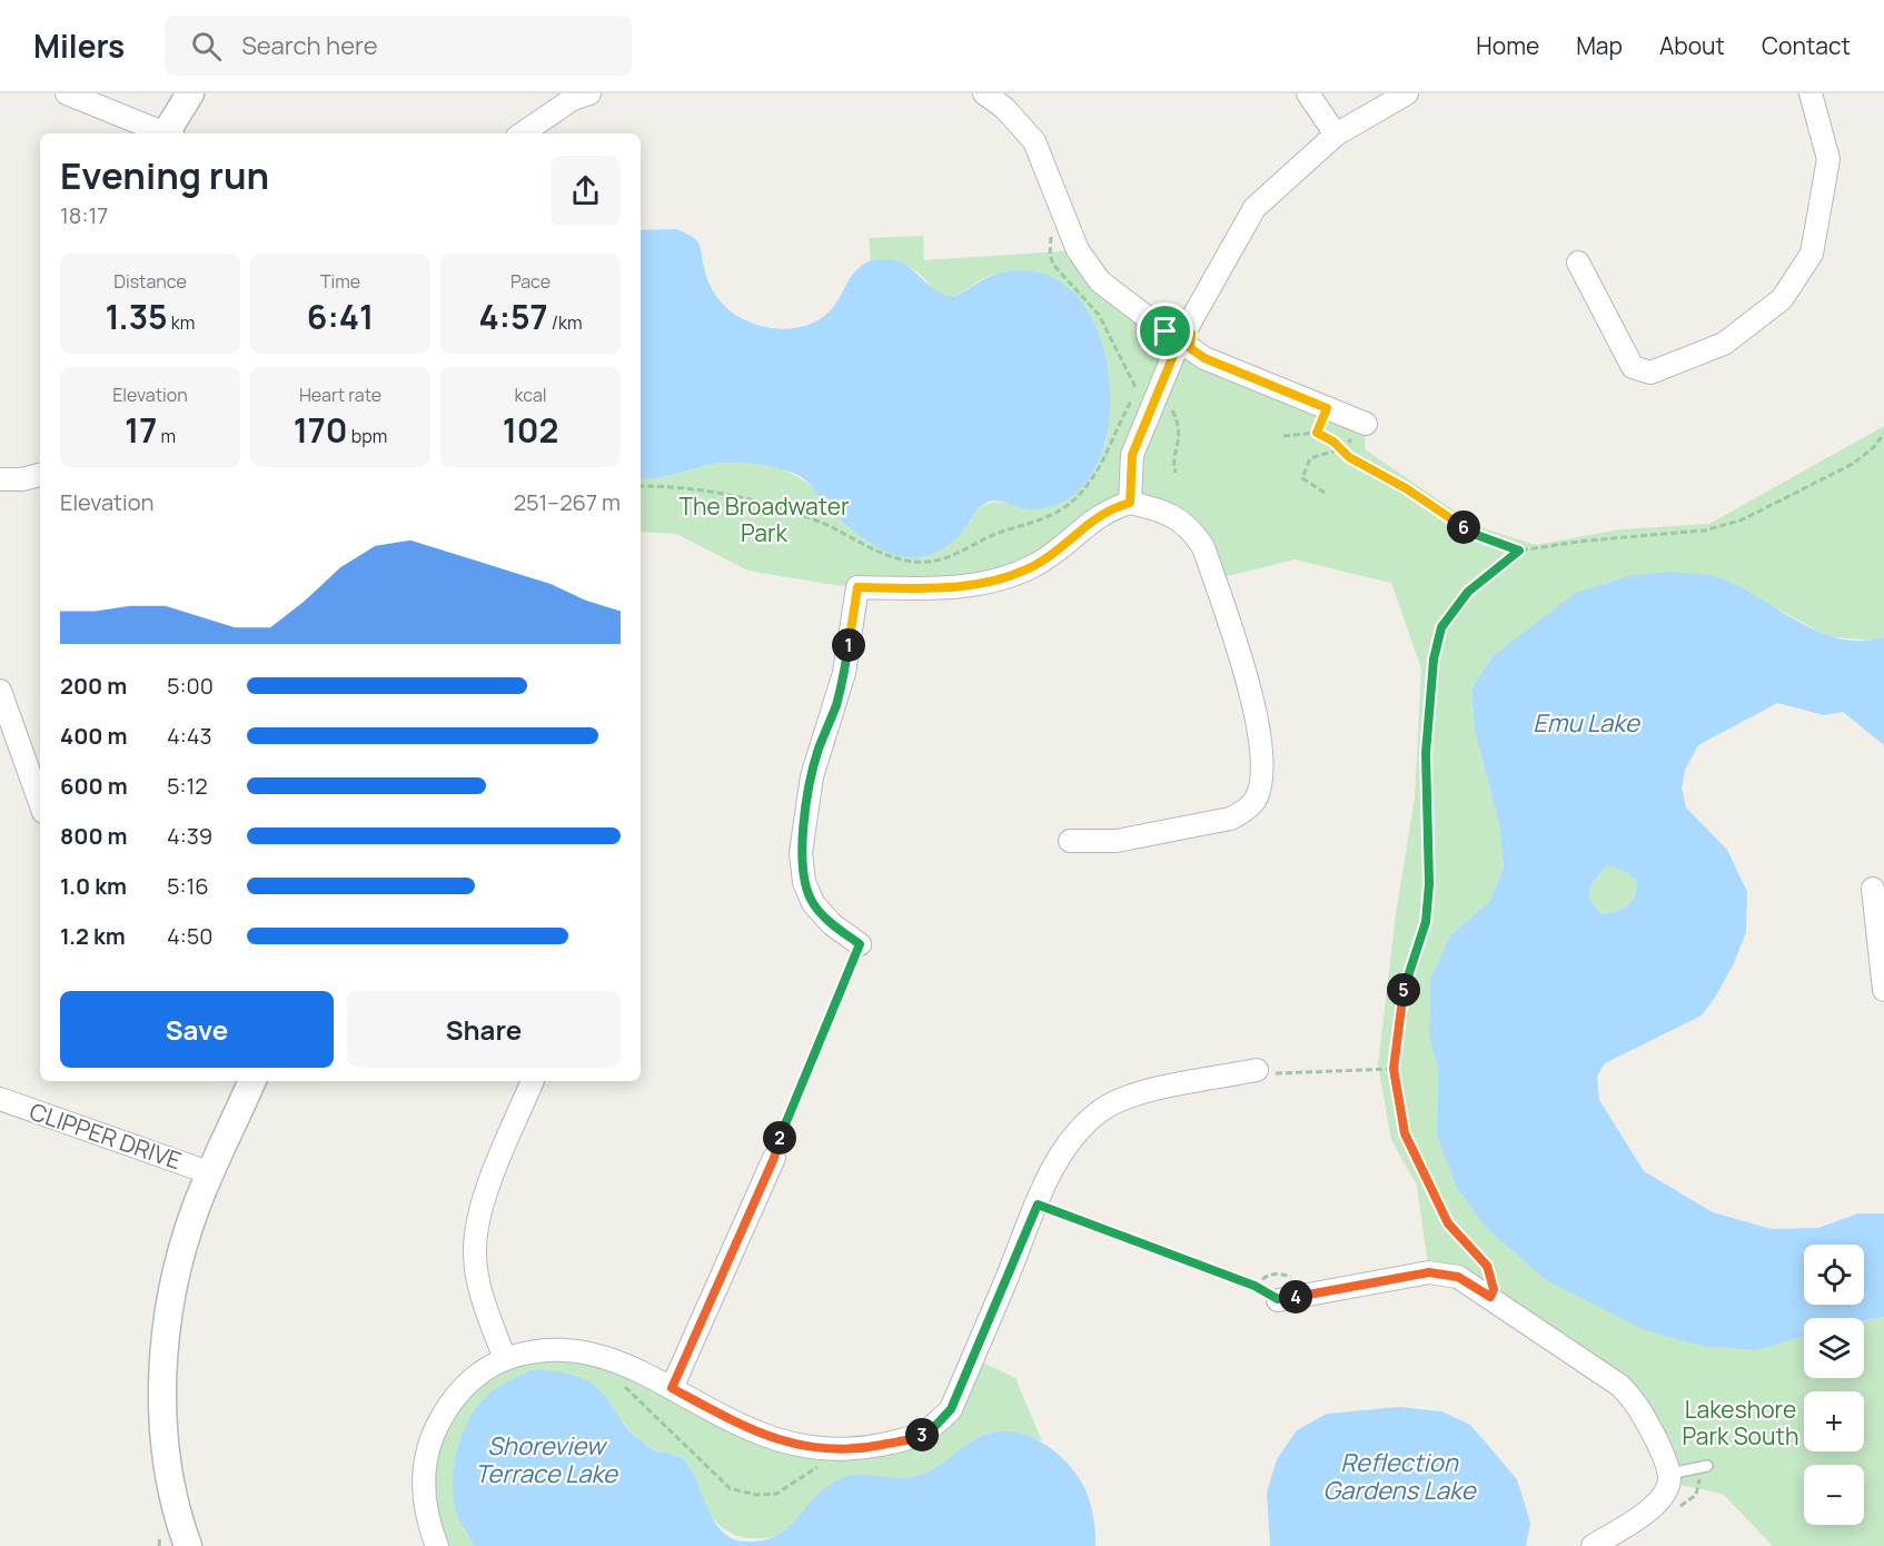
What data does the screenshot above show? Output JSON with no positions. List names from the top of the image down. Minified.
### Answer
{"streets":{"street":["CLIPPER DRIVE"]},"water":["Emu Lake","Shoreview Terrace Lake","Reflection Gardens Lake"],"parks":["The Broadwater Park","Lakeshore Park South"],"page":{"header":"Milers","search":"Search here","nav":["Home","Map","About","Contact"],"heading":["Evening run","18:17"],"stats":[["Distance","1.35 km"],["Time","6:41"],["Pace","4:57 /km"],["Elevation","17 m"],["Heart rate","170 bpm"],["kcal","102"]],"chart":["Elevation","251–267 m"],"pins":["6","1","5","2","4","3"],"list":[{"name":"200 m","note":"5:00"},{"name":"400 m","note":"4:43"},{"name":"600 m","note":"5:12"},{"name":"800 m","note":"4:39"},{"name":"1.0 km","note":"5:16"},{"name":"1.2 km","note":"4:50"}],"buttons":["Save","Share"],"map_buttons":["+","−"]}}
